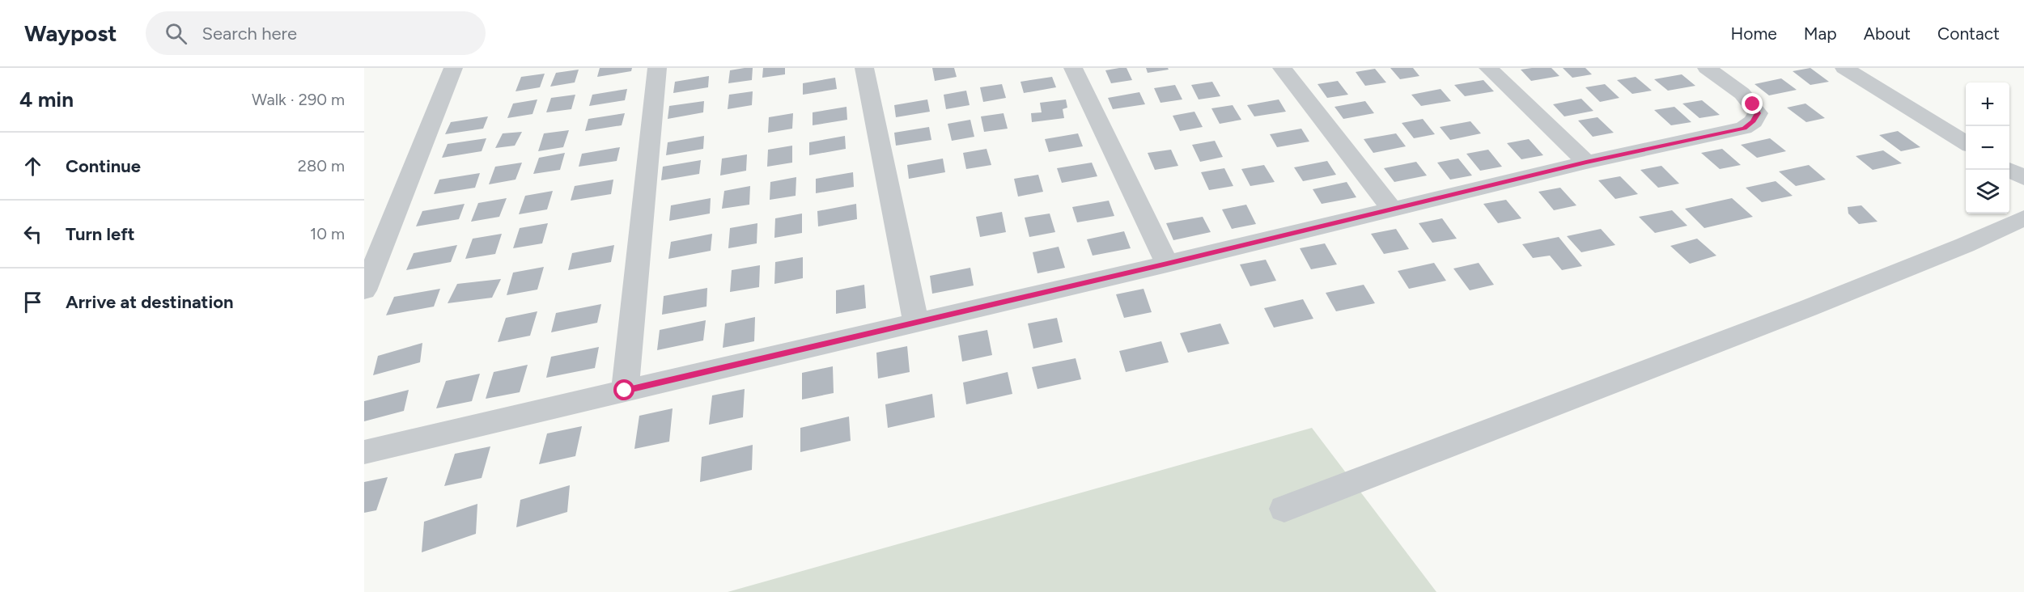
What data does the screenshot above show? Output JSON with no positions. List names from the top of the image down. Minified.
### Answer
{"page":{"header":"Waypost","search":"Search here","nav":["Home","Map","About","Contact"],"heading":["4 min","Walk · 290 m"],"map_buttons":["+","−"],"list":[["Continue","280 m"],["Turn left","10 m"],"Arrive at destination"]}}
